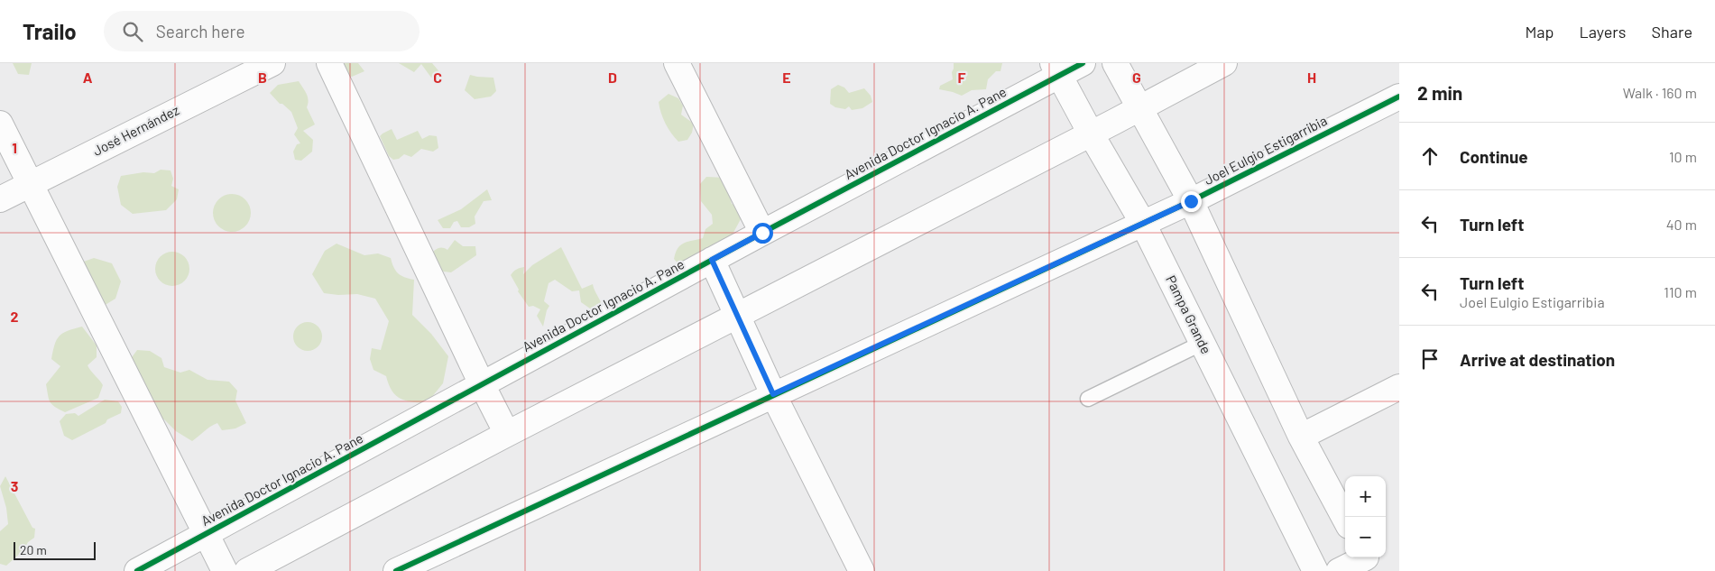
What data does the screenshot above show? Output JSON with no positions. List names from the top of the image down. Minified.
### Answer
{"streets":{"street":["José Hernández","Avenida Doctor Ignacio A. Pane","Joel Eulgio Estigarribia","Pampa Grande"]},"crossings":[["Avenida Doctor Ignacio A. Pane","Pampa Grande"],["Joel Eulgio Estigarribia","Pampa Grande"]],"scale_bar":"20 m","page":{"header":"Trailo","search":"Search here","nav":["Map","Layers","Share"],"heading":["2 min","Walk · 160 m"],"list":[["Continue","10 m"],["Turn left","40 m"],["Turn left","Joel Eulgio Estigarribia","110 m"],"Arrive at destination"],"map_buttons":["+","−"],"scale":"20 m"},"grid":{"columns":["A","B","C","D","E","F","G","H"],"rows":["1","2","3"]}}
